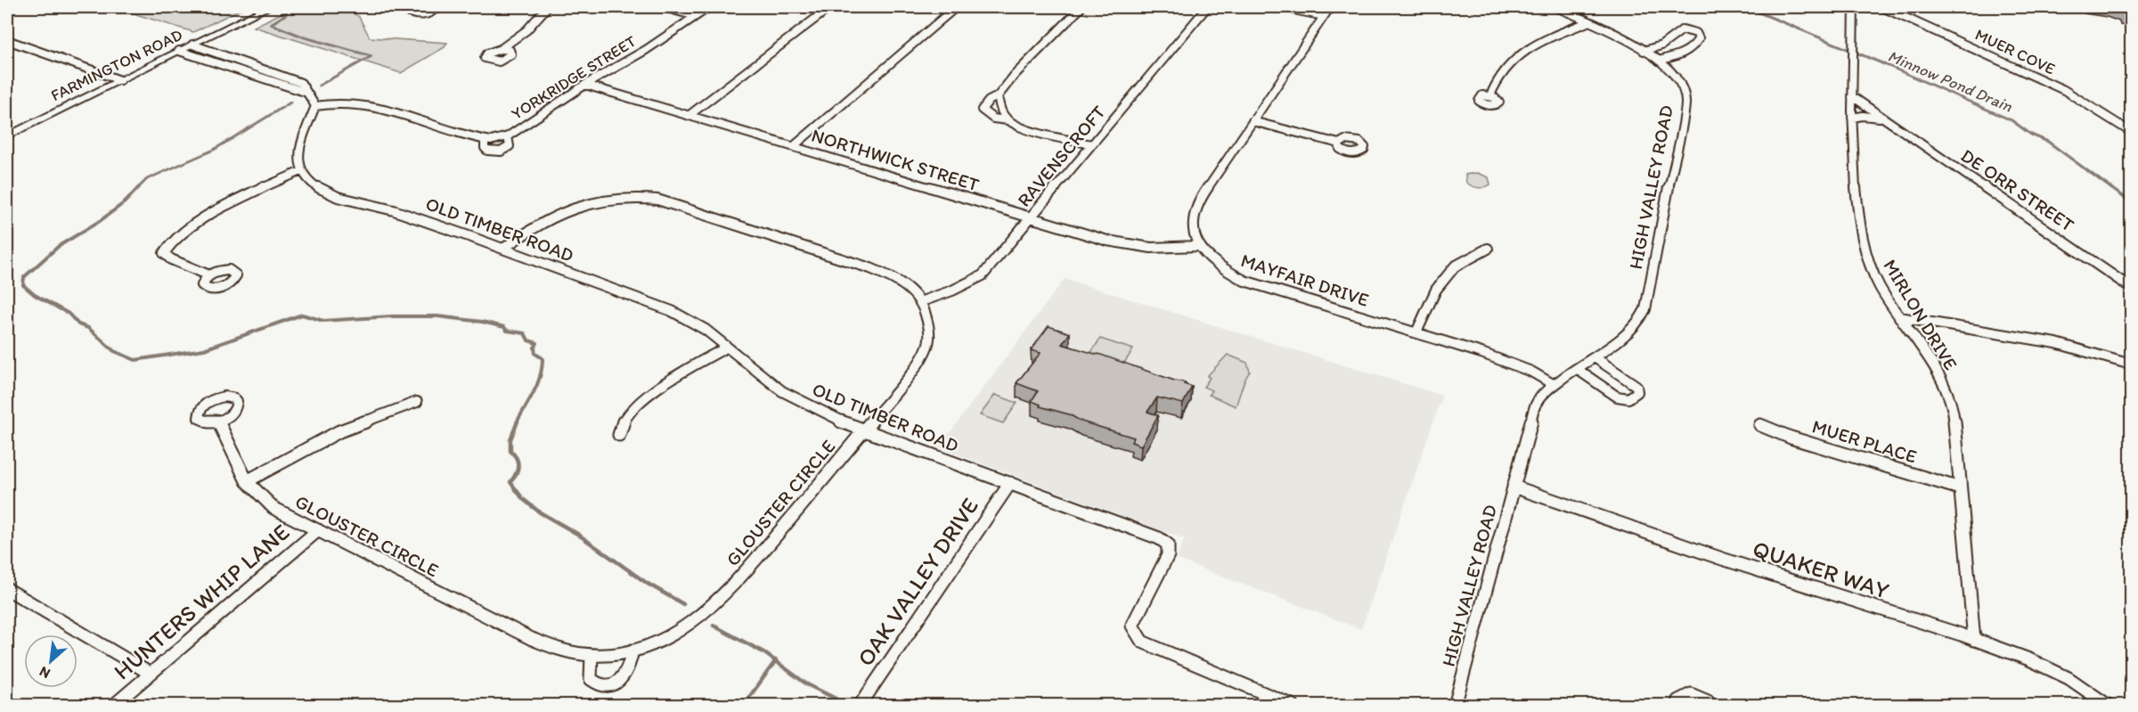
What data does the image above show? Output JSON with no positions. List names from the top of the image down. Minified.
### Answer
{"streets":{"street":["MUER COVE","FARMINGTON ROAD","YORKRIDGE STREET","RAVENSCROFT","NORTHWICK STREET","HIGH VALLEY ROAD","DE ORR STREET","OLD TIMBER ROAD","MAYFAIR DRIVE","MIRLON DRIVE","MUER PLACE","GLOUSTER CIRCLE","QUAKER WAY","OAK VALLEY DRIVE","HUNTERS WHIP LANE"]},"crossings":[["YORKRIDGE STREET","NORTHWICK STREET"],["RAVENSCROFT","NORTHWICK STREET"],["RAVENSCROFT","GLOUSTER CIRCLE"],["NORTHWICK STREET","MAYFAIR DRIVE"],["HIGH VALLEY ROAD","MAYFAIR DRIVE"],["HIGH VALLEY ROAD","QUAKER WAY"],["DE ORR STREET","MIRLON DRIVE"],["OLD TIMBER ROAD","GLOUSTER CIRCLE"],["OLD TIMBER ROAD","OAK VALLEY DRIVE"],["MIRLON DRIVE","MUER PLACE"],["MIRLON DRIVE","QUAKER WAY"],["GLOUSTER CIRCLE","HUNTERS WHIP LANE"]],"water":["Minnow Pond Drain"],"north":"bottom left"}
